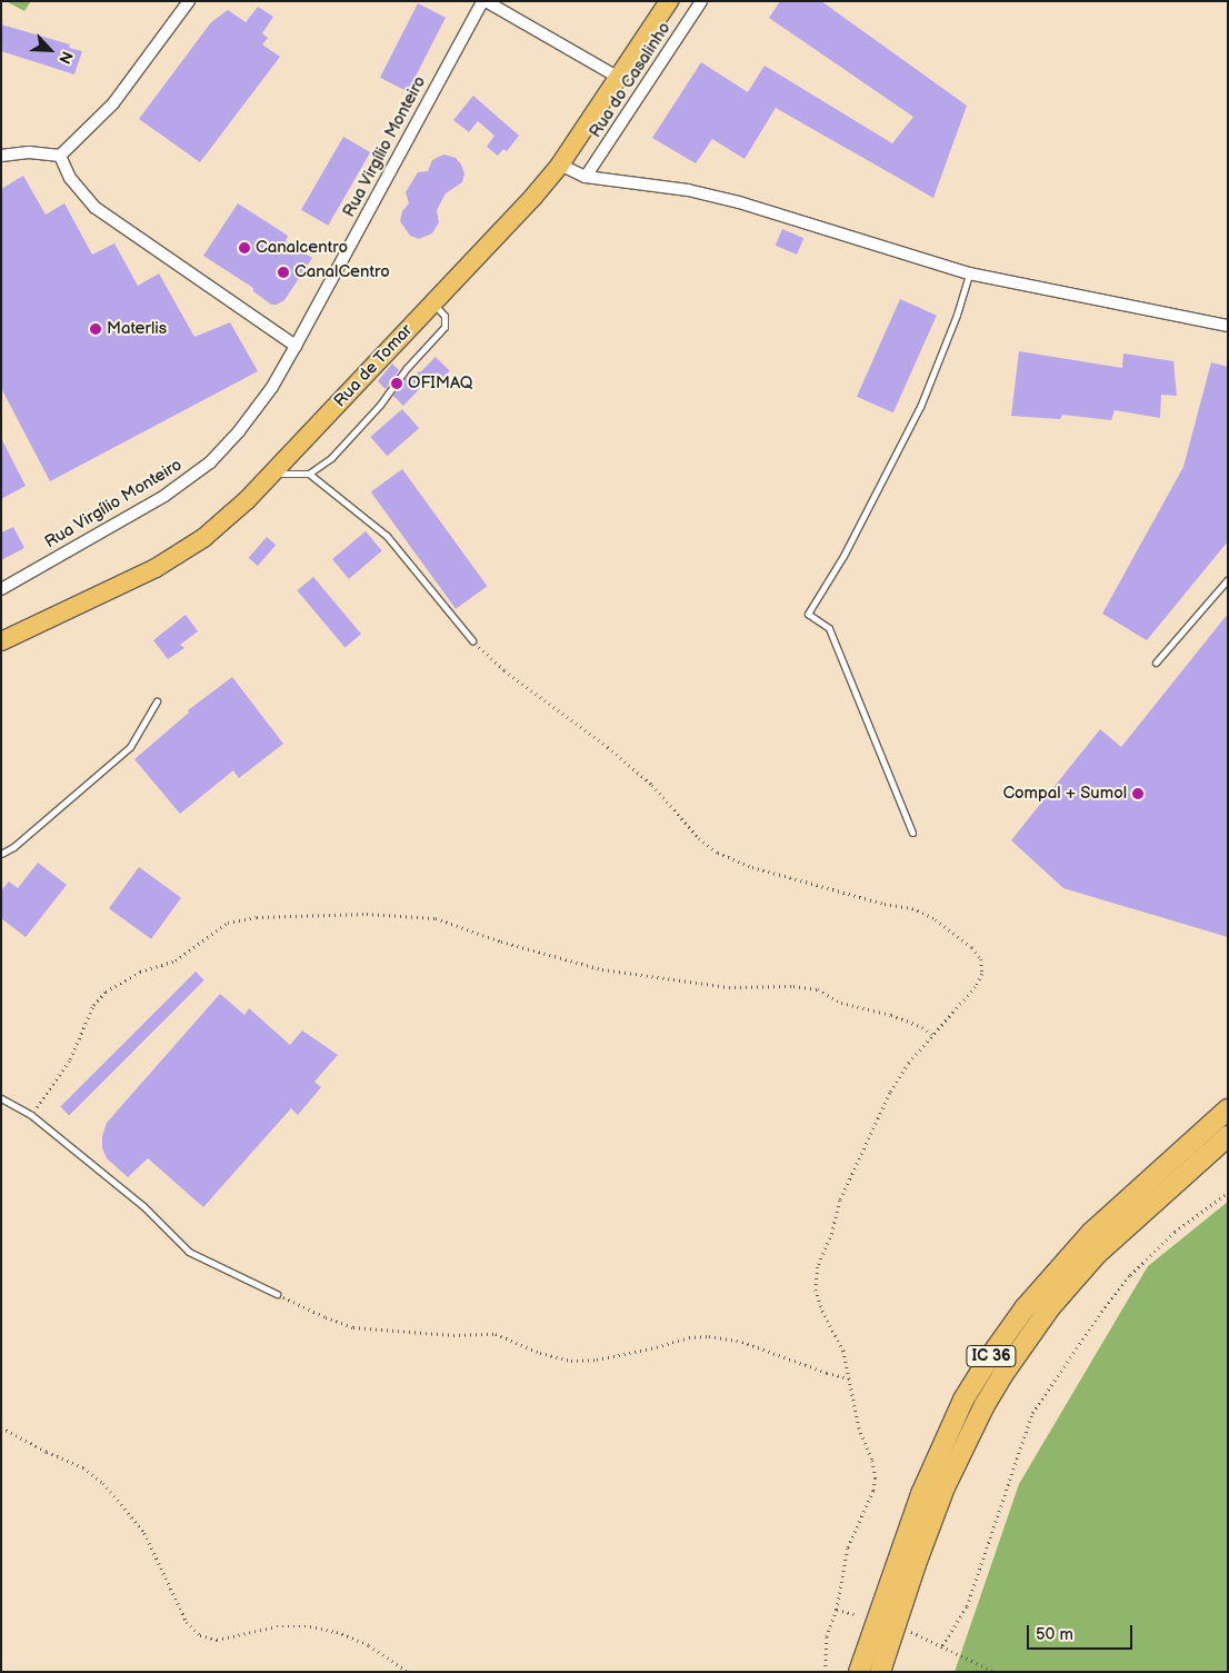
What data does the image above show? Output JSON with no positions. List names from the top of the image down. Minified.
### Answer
{"streets":{"highway":["IC 36"],"main road":["Rua de Tomar"],"street":["Rua do Casalinho","Rua Virgílio Monteiro"]},"places":["Canalcentro","CanalCentro","Materlis","OFIMAQ","Compal + Sumol"],"scale_bar":"50 m","north":"bottom right"}
